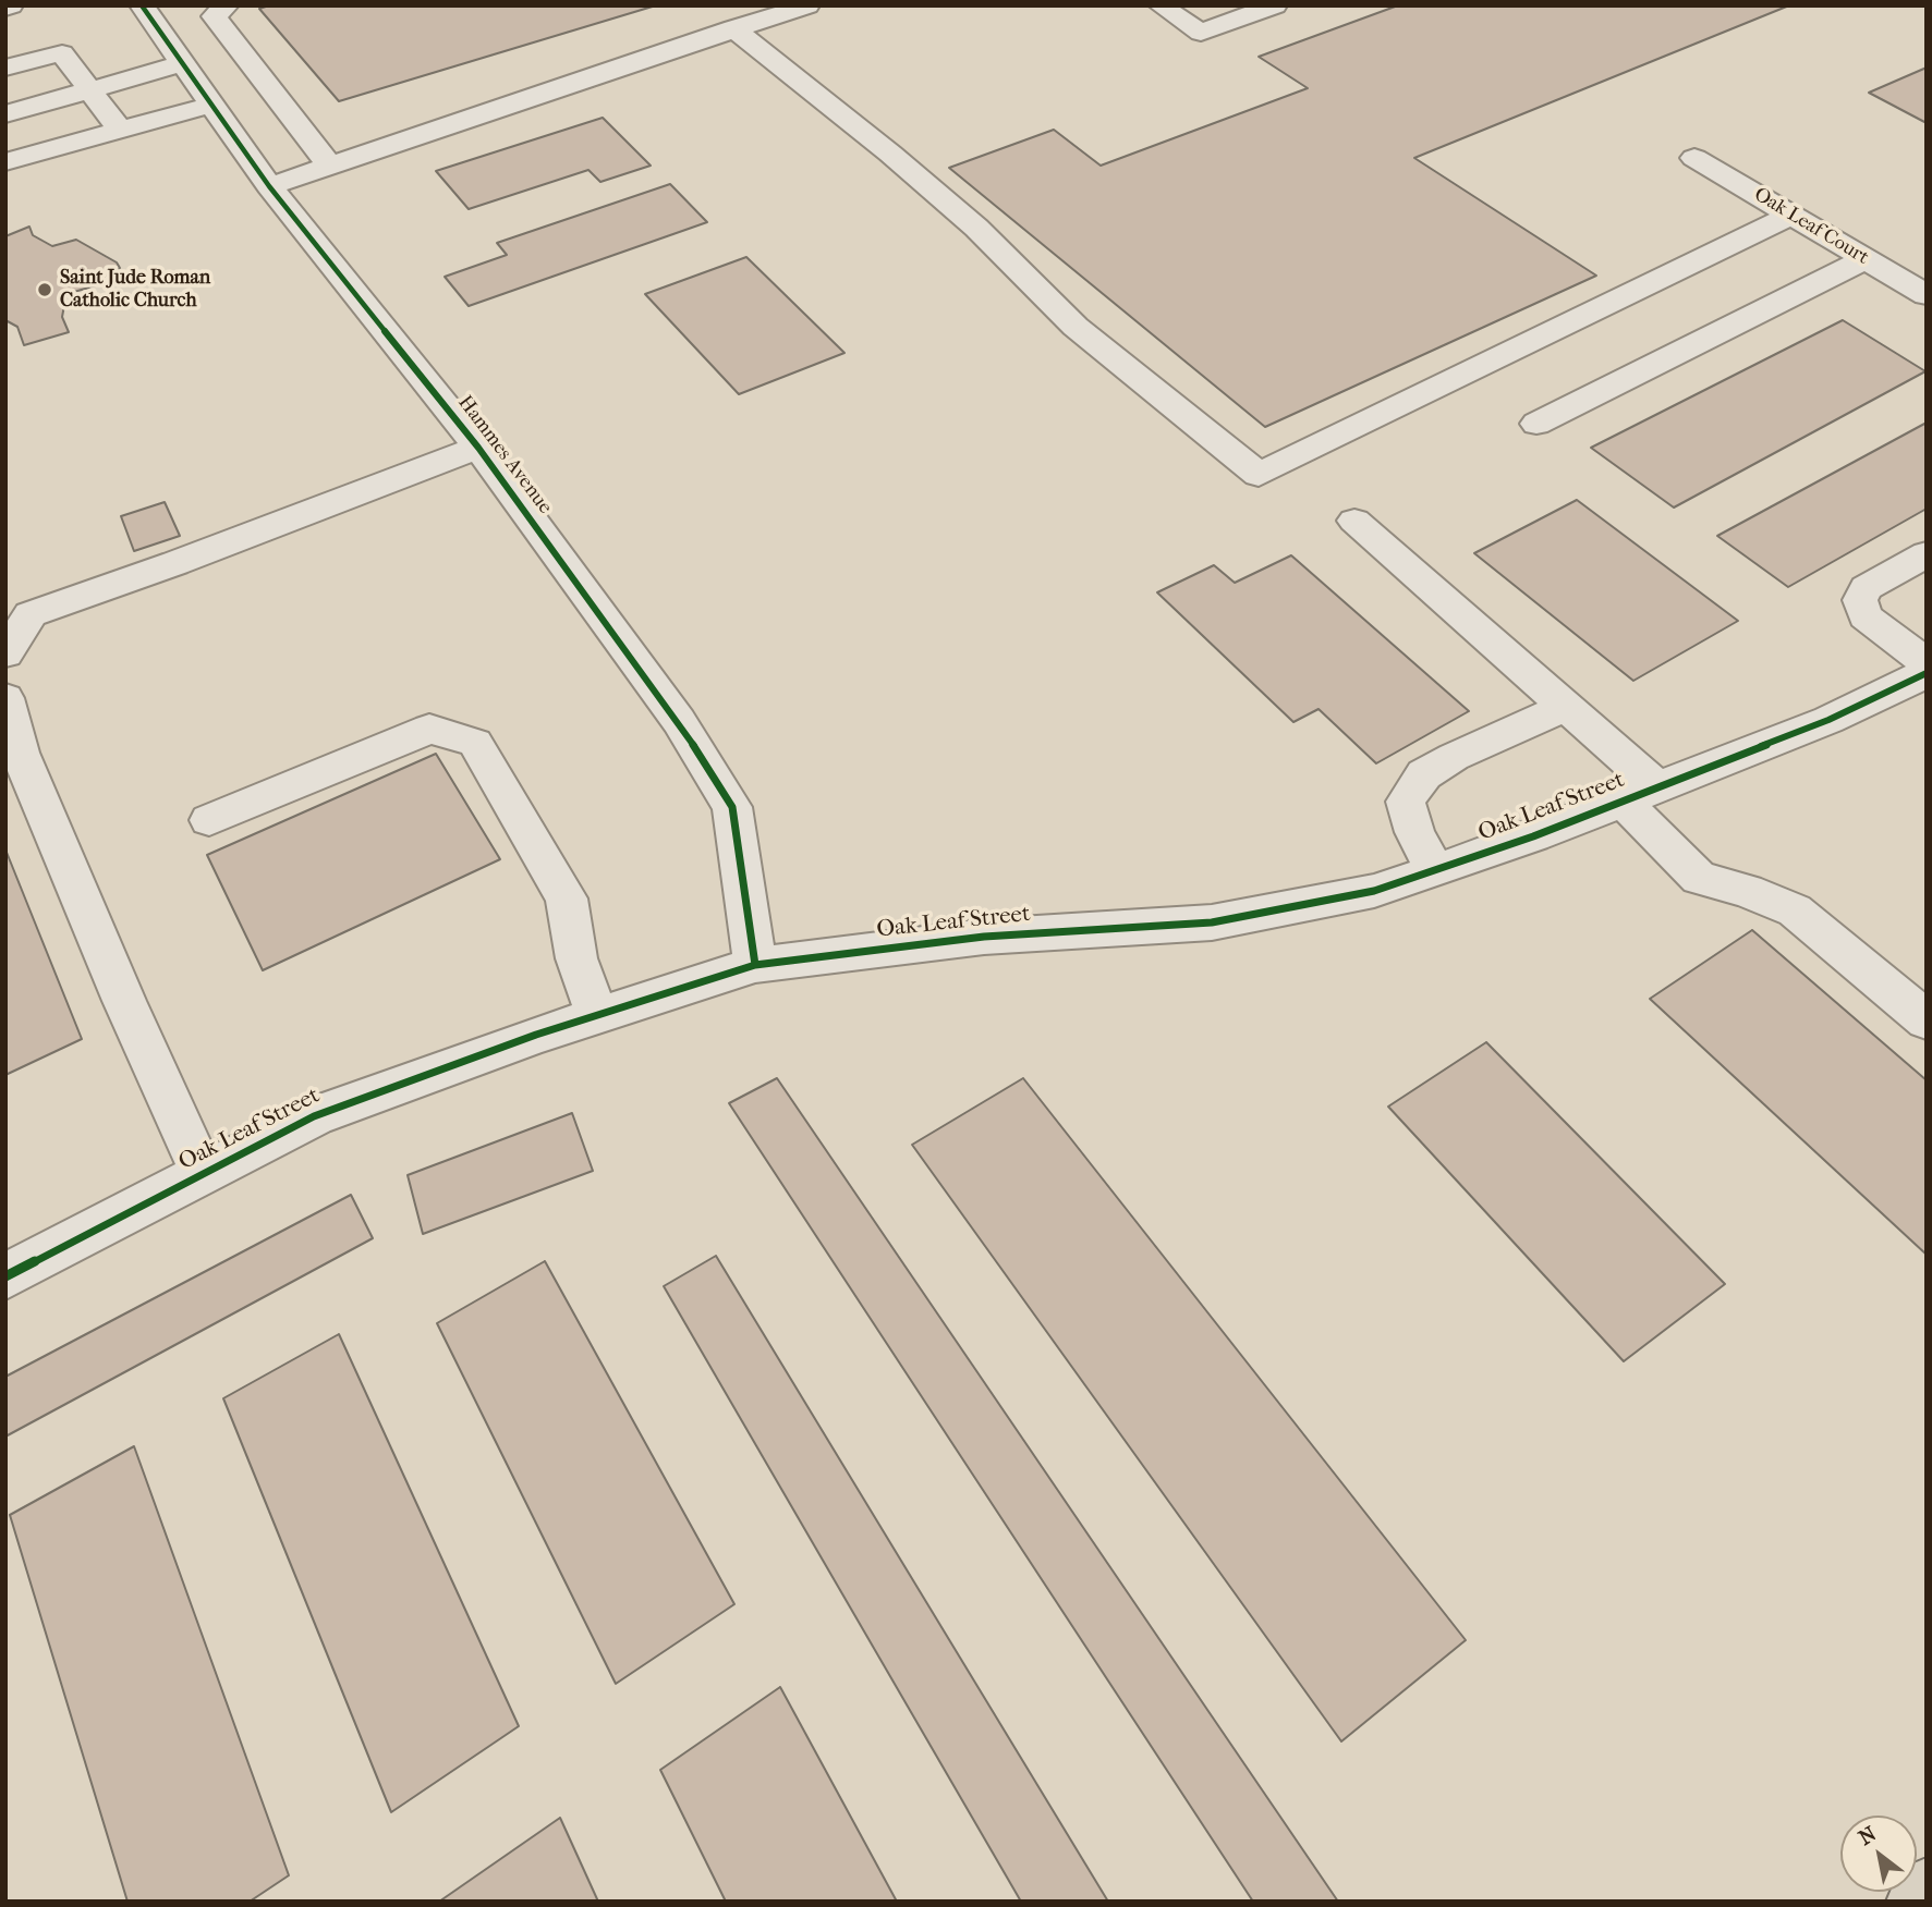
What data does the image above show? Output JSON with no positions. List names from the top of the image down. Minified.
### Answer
{"streets":{"street":["Oak Leaf Court","Hammes Avenue","Oak Leaf Street"]},"crossings":[["Hammes Avenue","Oak Leaf Street"]],"places":["Saint Jude Roman Catholic Church"],"north":"top left"}
